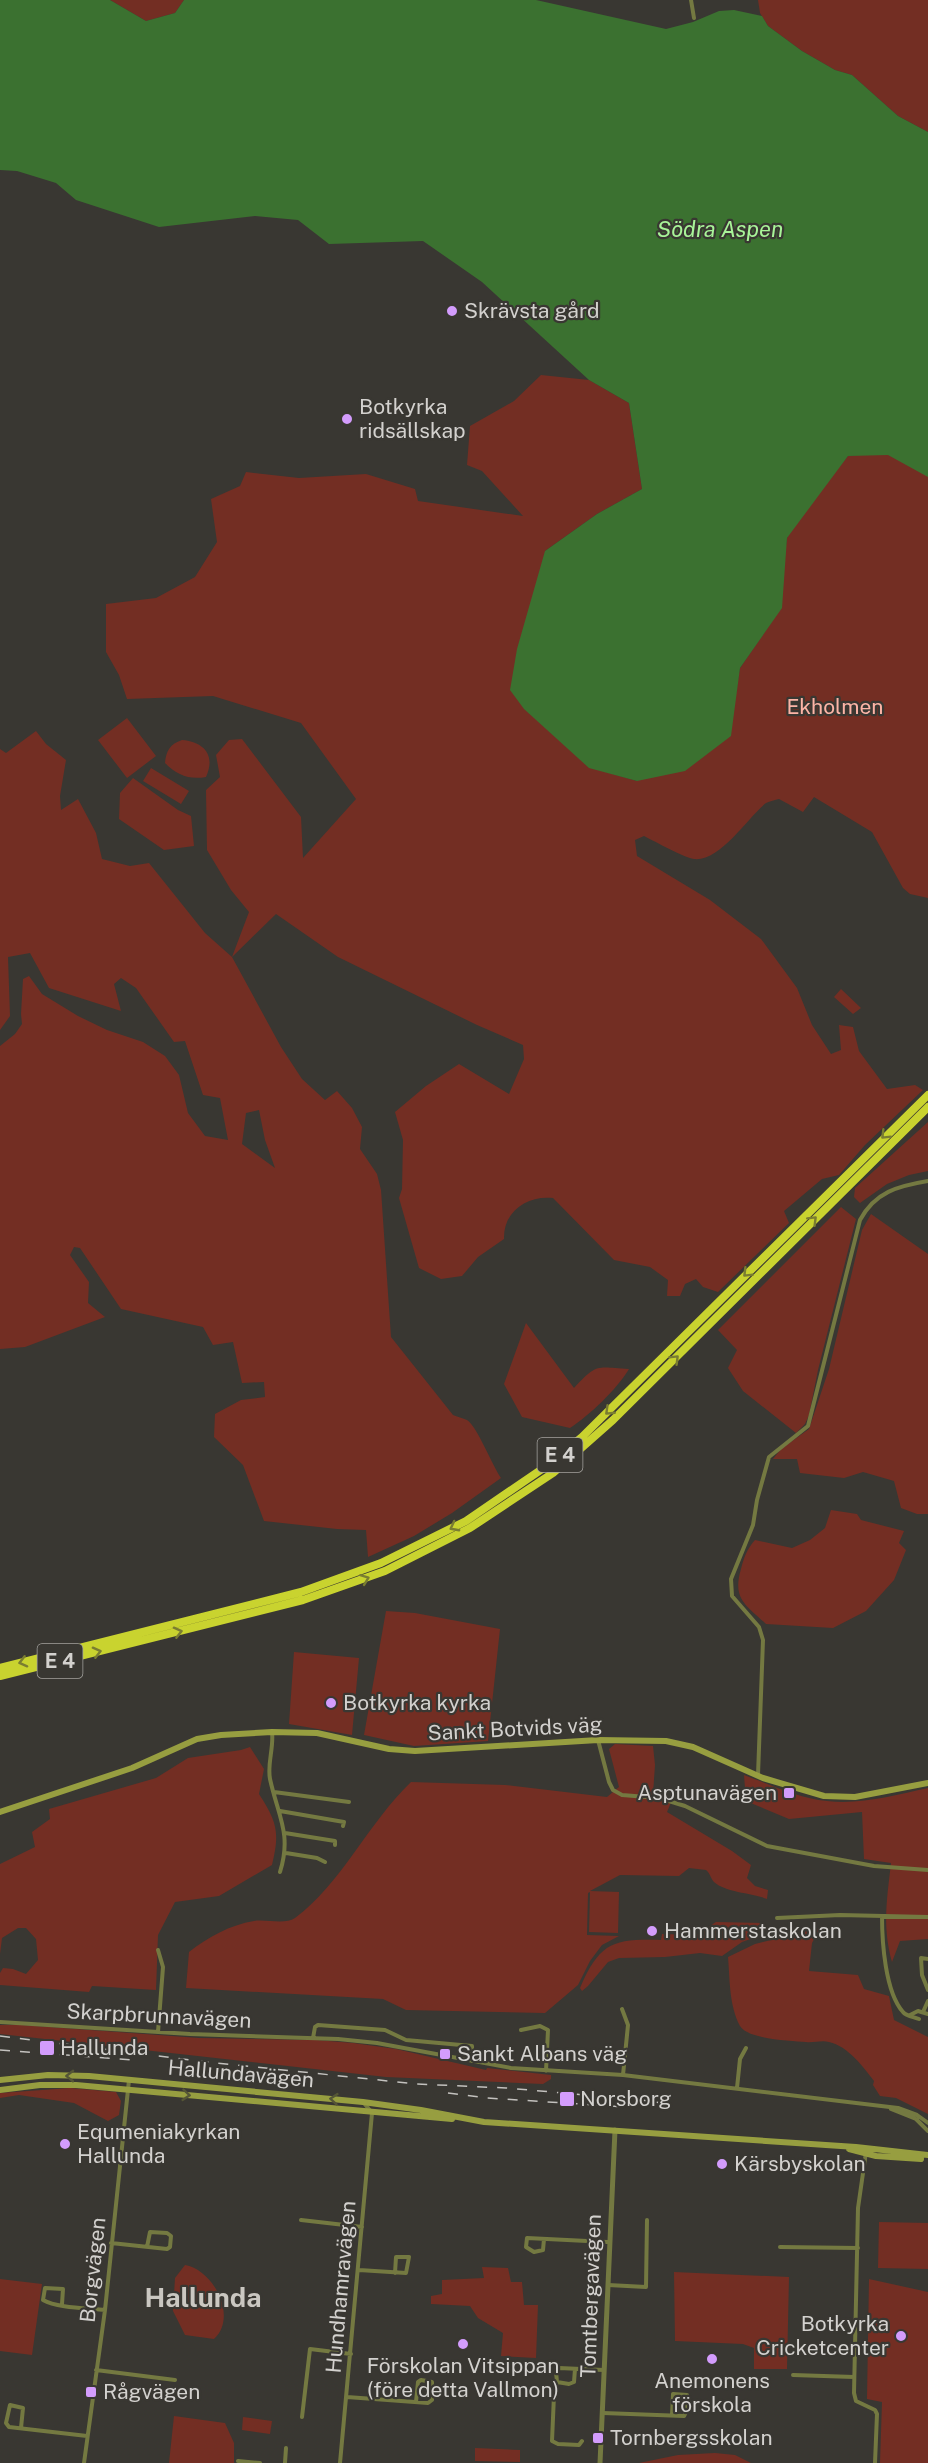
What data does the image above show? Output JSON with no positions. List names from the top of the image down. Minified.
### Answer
{"streets":{"highway":["E 4"],"main road":["Sankt Botvids väg","Hallundavägen"],"street":["Skarpbrunnavägen","Borgvägen","Hundhamravägen","Tomtbergavägen"]},"crossings":[["Hallundavägen","Borgvägen"],["Hallundavägen","Hundhamravägen"],["Hallundavägen","Tomtbergavägen"]],"districts":["Hallunda"],"water":["Södra Aspen"],"parks":["Ekholmen"],"places":{"other":["Skrävsta gård","Botkyrka ridsällskap","Botkyrka kyrka","Hammerstaskolan","Equmeniakyrkan Hallunda","Kärsbyskolan","Botkyrka Cricketcenter","Förskolan Vitsippan (före detta Vallmon)","Anemonens förskola"],"transit":["Asptunavägen","Hallunda","Sankt Albans väg","Norsborg","Rågvägen","Tornbergsskolan"]}}
